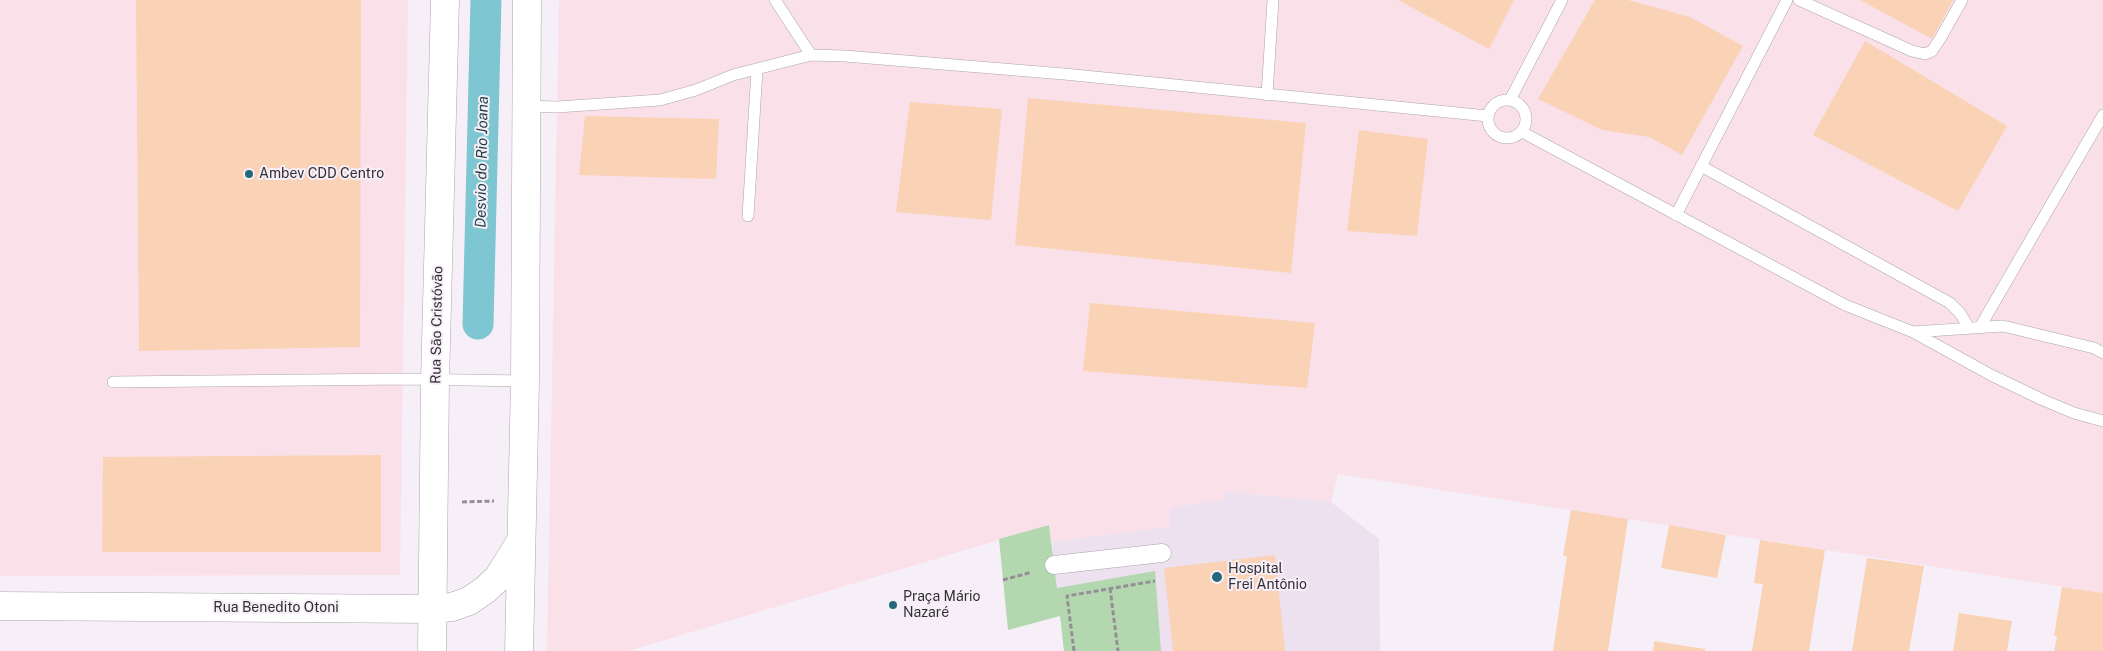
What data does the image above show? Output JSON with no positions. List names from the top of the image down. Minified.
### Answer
{"streets":{"street":["Rua São Cristóvão","Rua Benedito Otoni"]},"crossings":[["Rua São Cristóvão","Rua Benedito Otoni"]],"water":["Desvio do Rio Joana"],"places":["Ambev CDD Centro","Hospital Frei Antônio","Praça Mário Nazaré"]}
